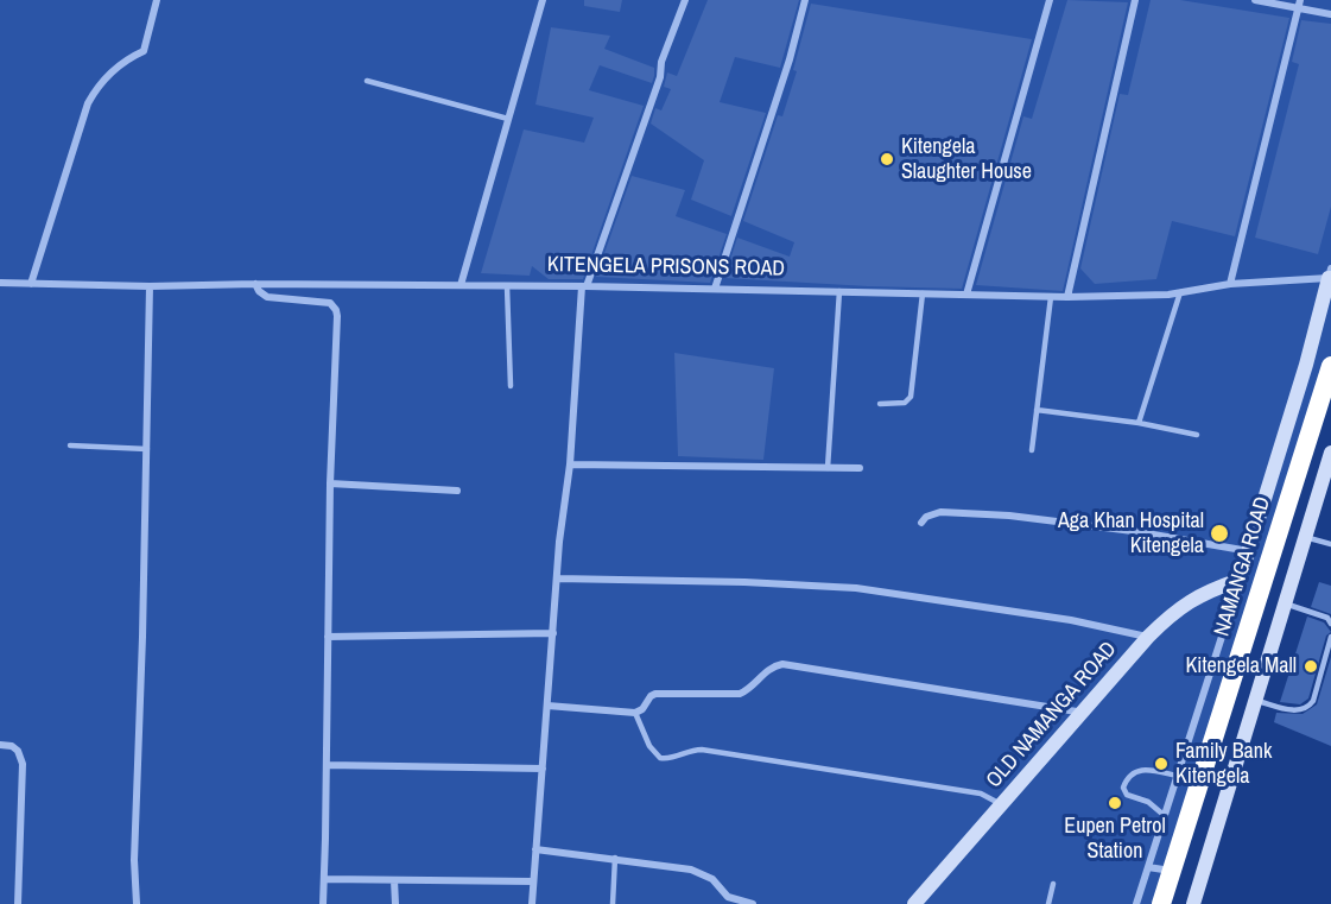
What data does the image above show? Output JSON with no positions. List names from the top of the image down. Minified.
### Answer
{"streets":{"highway":["NAMANGA ROAD"],"street":["KITENGELA PRISONS ROAD","OLD NAMANGA ROAD"]},"places":["Kitengela Slaughter House","Aga Khan Hospital Kitengela","Kitengela Mall","Family Bank Kitengela","Eupen Petrol Station"]}
